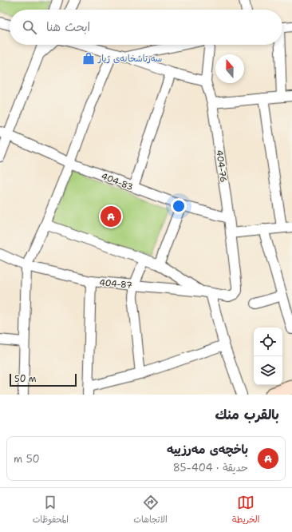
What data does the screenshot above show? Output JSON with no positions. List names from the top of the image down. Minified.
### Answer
{"streets":{"street":["404-76","404-83","404-87"]},"crossings":[["404-76","404-83"],["404-76","404-87"]],"places":{"shop":["سەرتاشخانەی ژیار"]},"scale_bar":"50 m","north":"top","page":{"search":"ابحث هنا","pins":"A","scale":"50 m","heading":"بالقرب منك","list":[{"mark":"A","name":"باخچەی مەرزییە","note":"حديقة · 404-85","value":"50 m"}],"nav":["الخريطة","الاتجاهات","المحفوظات"]}}
